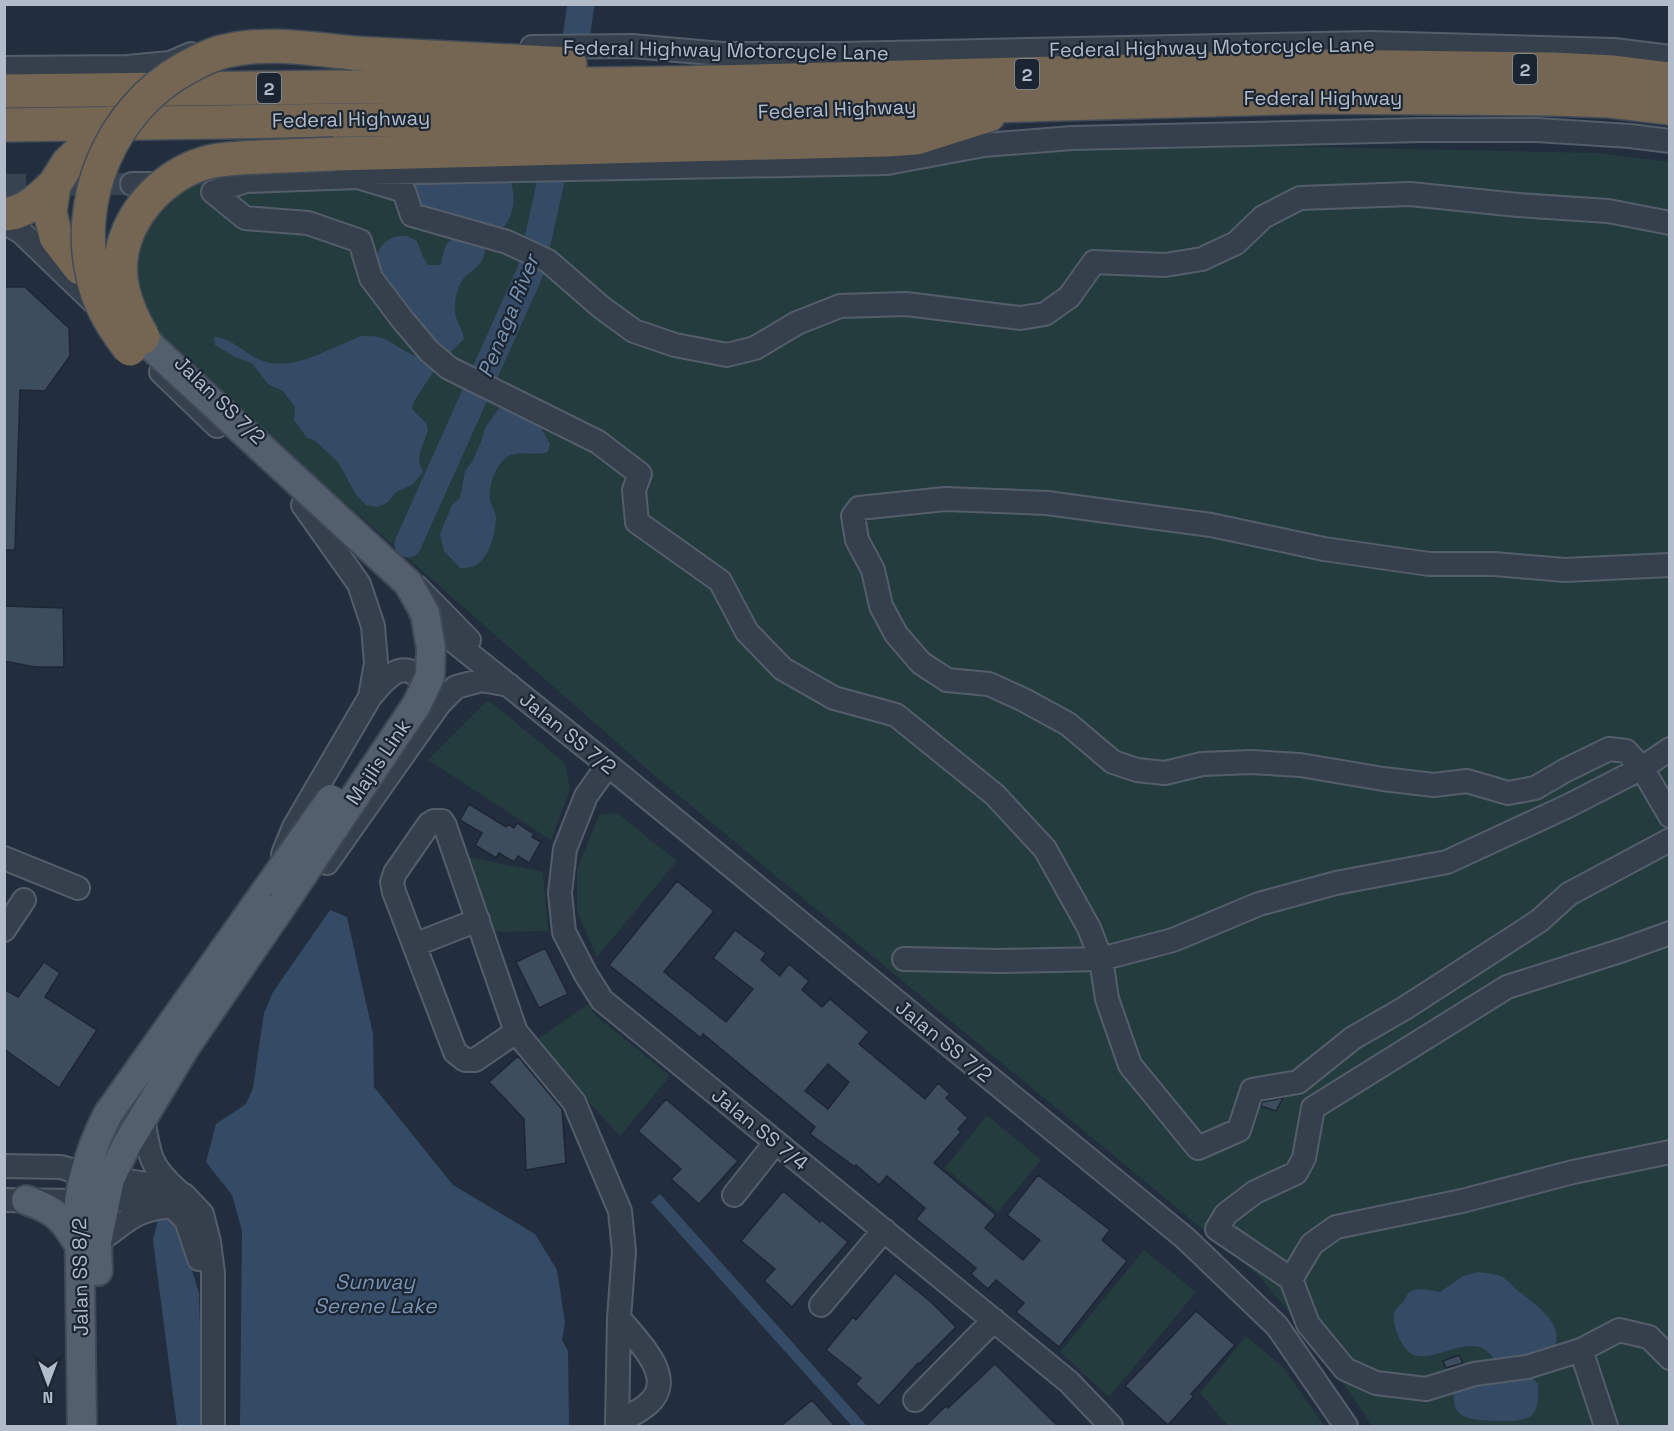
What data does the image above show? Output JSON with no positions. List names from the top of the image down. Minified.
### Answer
{"streets":{"highway":["2","Federal Highway"],"main road":["Majlis Link","Jalan SS 8/2"],"street":["Federal Highway Motorcycle Lane","Jalan SS 7/2","Jalan SS 7/4"]},"crossings":[["Jalan SS 7/2","Jalan SS 7/4"],["Majlis Link","Jalan SS 8/2"]],"water":["Penaga River","Sunway Serene Lake"],"north":"bottom"}
